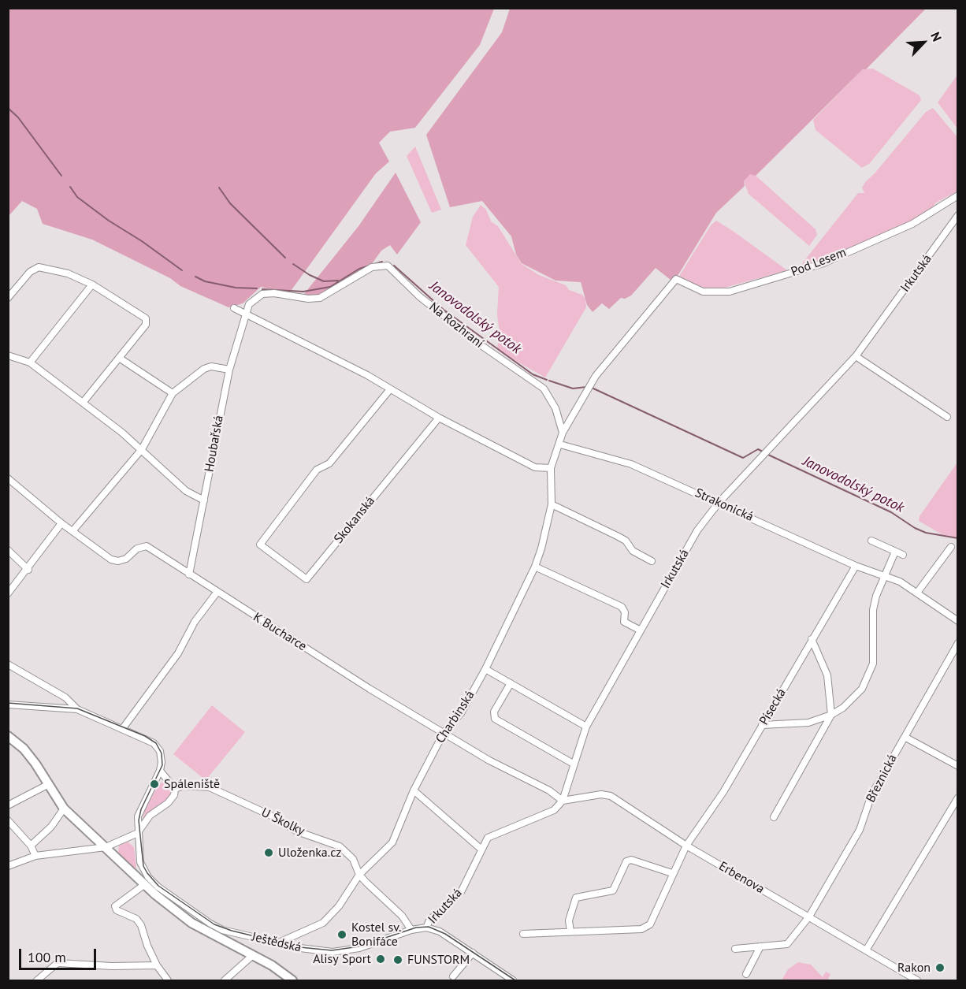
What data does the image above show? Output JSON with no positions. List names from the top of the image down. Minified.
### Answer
{"streets":{"street":["Pod Lesem","Irkutská","Na Rozhraní","Houbařská","Strakonická","Skokanská","K Bucharce","Písecká","Charbinská","Březnická","U Školky","Erbenova","Ještědská"]},"crossings":[["Pod Lesem","Na Rozhraní"],["Irkutská","Strakonická"],["Irkutská","K Bucharce"],["Irkutská","Erbenova"],["Irkutská","Ještědská"],["Na Rozhraní","Houbařská"],["Na Rozhraní","Strakonická"],["Na Rozhraní","Charbinská"],["Houbařská","K Bucharce"],["Strakonická","Písecká"],["Strakonická","Charbinská"],["K Bucharce","Charbinská"],["K Bucharce","Erbenova"],["Písecká","Erbenova"],["Charbinská","U Školky"],["Charbinská","Ještědská"],["Březnická","Erbenova"],["U Školky","Ještědská"]],"water":["Janovodolský potok"],"places":["Spáleniště","Uloženka.cz","Kostel sv. Bonifáce","Alisy Sport","FUNSTORM","Rakon"],"scale_bar":"100 m","north":"top right"}
